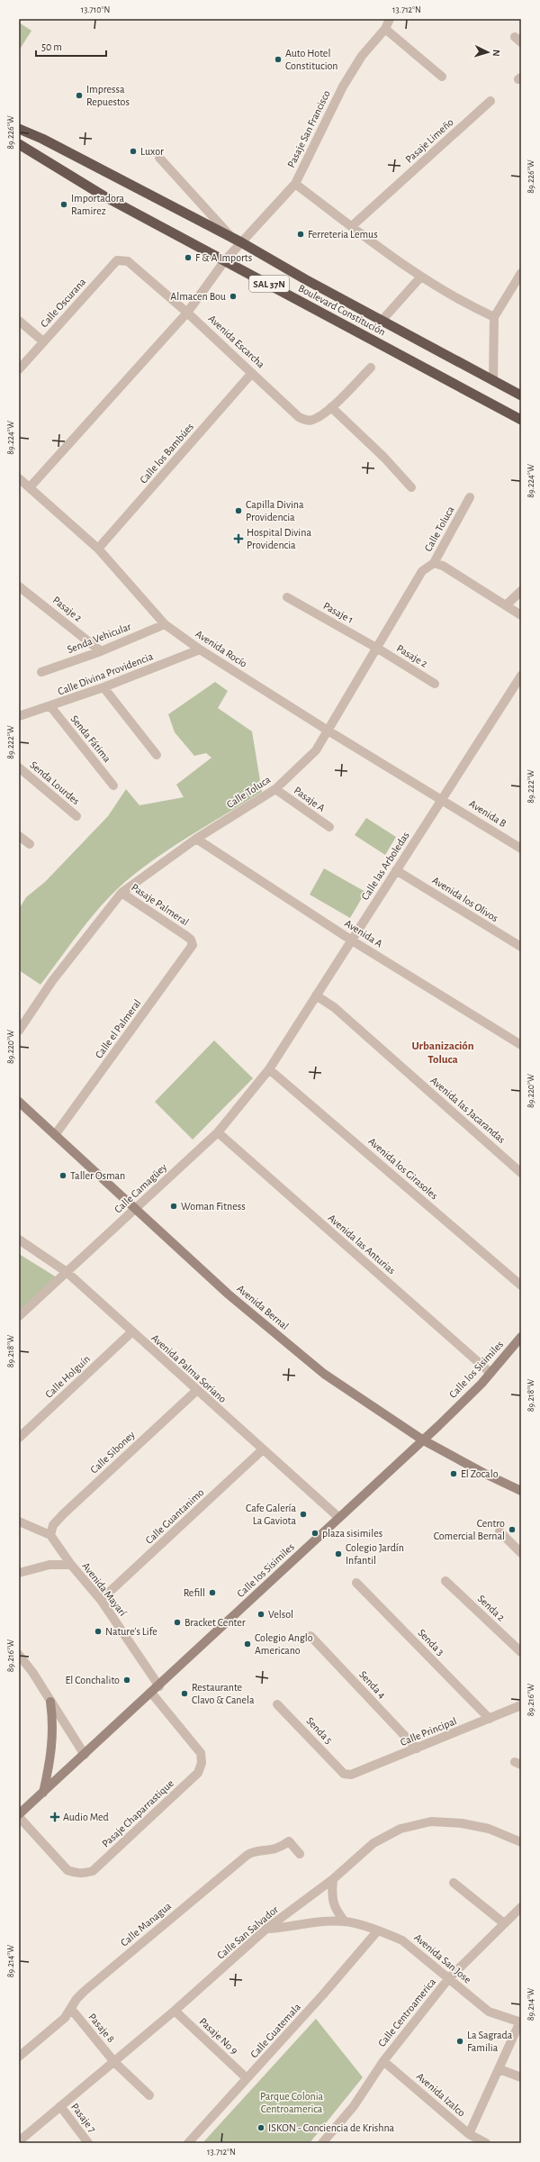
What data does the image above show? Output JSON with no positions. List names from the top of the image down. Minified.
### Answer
{"streets":{"highway":["SAL 37N","Boulevard Constitución"],"main road":["Avenida Bernal","Calle los Sisimiles"],"street":["Pasaje San Francisco","Pasaje Limeño","Calle Oscurana","Avenida Escarcha","Calle los Bambúes","Calle Toluca","Pasaje 2","Pasaje 1","Senda Vehicular","Avenida Rocío","Calle Divina Providencia","Senda Fátima","Senda Lourdes","Pasaje A","Avenida B","Calle las Arboledas","Avenida los Olivos","Pasaje Palmeral","Avenida A","Calle el Palmeral","Avenida las Jacarandas","Avenida los Girasoles","Calle Camagüey","Avenida las Anturias","Avenida Palma Soriano","Calle Holguín","Calle Siboney","Calle Guantanimo","Avenida Mayarí","Senda 2","Senda 3","Senda 4","Senda 5","Calle Principal","Pasaje Chaparrastique","Calle Managua","Calle San Salvador","Avenida San Jose","Calle Centroamerica","Pasaje 8","Calle Guatemala","Pasaje No 9","Avenida Izalco","Pasaje 7"]},"crossings":[["Pasaje San Francisco","Boulevard Constitución"],["Pasaje San Francisco","Avenida Escarcha"],["Pasaje San Francisco","Avenida Rocío"],["Calle Oscurana","Avenida Escarcha"],["Avenida Escarcha","Calle los Bambúes"],["Calle los Bambúes","Avenida Rocío"],["Calle Toluca","Pasaje 2"],["Calle Toluca","Pasaje 1"],["Calle Toluca","Avenida Rocío"],["Calle Toluca","Pasaje A"],["Calle Toluca","Pasaje Palmeral"],["Calle Toluca","Avenida A"],["Pasaje 2","Pasaje 1"],["Pasaje 2","Senda Vehicular"],["Senda Vehicular","Avenida Rocío"],["Avenida Rocío","Calle Divina Providencia"],["Avenida Rocío","Avenida B"],["Avenida Rocío","Calle las Arboledas"],["Calle Divina Providencia","Senda Fátima"],["Avenida B","Calle las Arboledas"],["Calle las Arboledas","Avenida los Olivos"],["Calle las Arboledas","Avenida A"],["Calle las Arboledas","Avenida las Jacarandas"],["Calle las Arboledas","Avenida los Girasoles"],["Calle las Arboledas","Calle Camagüey"],["Pasaje Palmeral","Calle el Palmeral"],["Calle el Palmeral","Avenida Bernal"],["Avenida los Girasoles","Calle Camagüey"],["Calle Camagüey","Avenida las Anturias"],["Calle Camagüey","Avenida Bernal"],["Calle Camagüey","Avenida Palma Soriano"],["Avenida las Anturias","Calle los Sisimiles"],["Avenida Bernal","Calle los Sisimiles"],["Avenida Palma Soriano","Calle los Sisimiles"],["Avenida Palma Soriano","Calle Holguín"],["Avenida Palma Soriano","Calle Siboney"],["Avenida Palma Soriano","Calle Guantanimo"],["Calle los Sisimiles","Avenida Mayarí"],["Calle los Sisimiles","Pasaje Chaparrastique"],["Calle Siboney","Avenida Mayarí"],["Calle Guantanimo","Avenida Mayarí"],["Senda 3","Calle Principal"],["Senda 4","Calle Principal"],["Senda 5","Calle Principal"],["Calle Managua","Pasaje 8"],["Calle San Salvador","Avenida San Jose"],["Calle San Salvador","Pasaje 8"],["Calle San Salvador","Pasaje No 9"],["Calle San Salvador","Pasaje 7"],["Avenida San Jose","Calle Centroamerica"],["Avenida San Jose","Calle Guatemala"],["Calle Centroamerica","Avenida Izalco"],["Calle Guatemala","Pasaje No 9"]],"districts":["Urbanización Toluca"],"parks":["Parque Colonia Centroamerica"],"places":{"other":["Auto Hotel Constitucion","Impressa Repuestos","Luxor","Importadora Ramirez","Ferreteria Lemus","F & A Imports","Almacen Bou","Capilla Divina Providencia","Taller Osman","Woman Fitness","El Zocalo","Cafe Galería La Gaviota","Centro Comercial Bernal","plaza sisimiles","Colegio Jardín Infantil","Refill","Velsol","Bracket Center","Nature's Life","Colegio Anglo Americano","El Conchalito","Restaurante Clavo & Canela","La Sagrada Familia","ISKON - Conciencia de Krishna"],"health":["Hospital Divina Providencia","Audio Med"]},"scale_bar":"50 m","north":"right","coordinates":["13.710°N","13.712°N","89.226°W","89.224°W","89.222°W","89.220°W","89.218°W","89.216°W","89.214°W"]}
